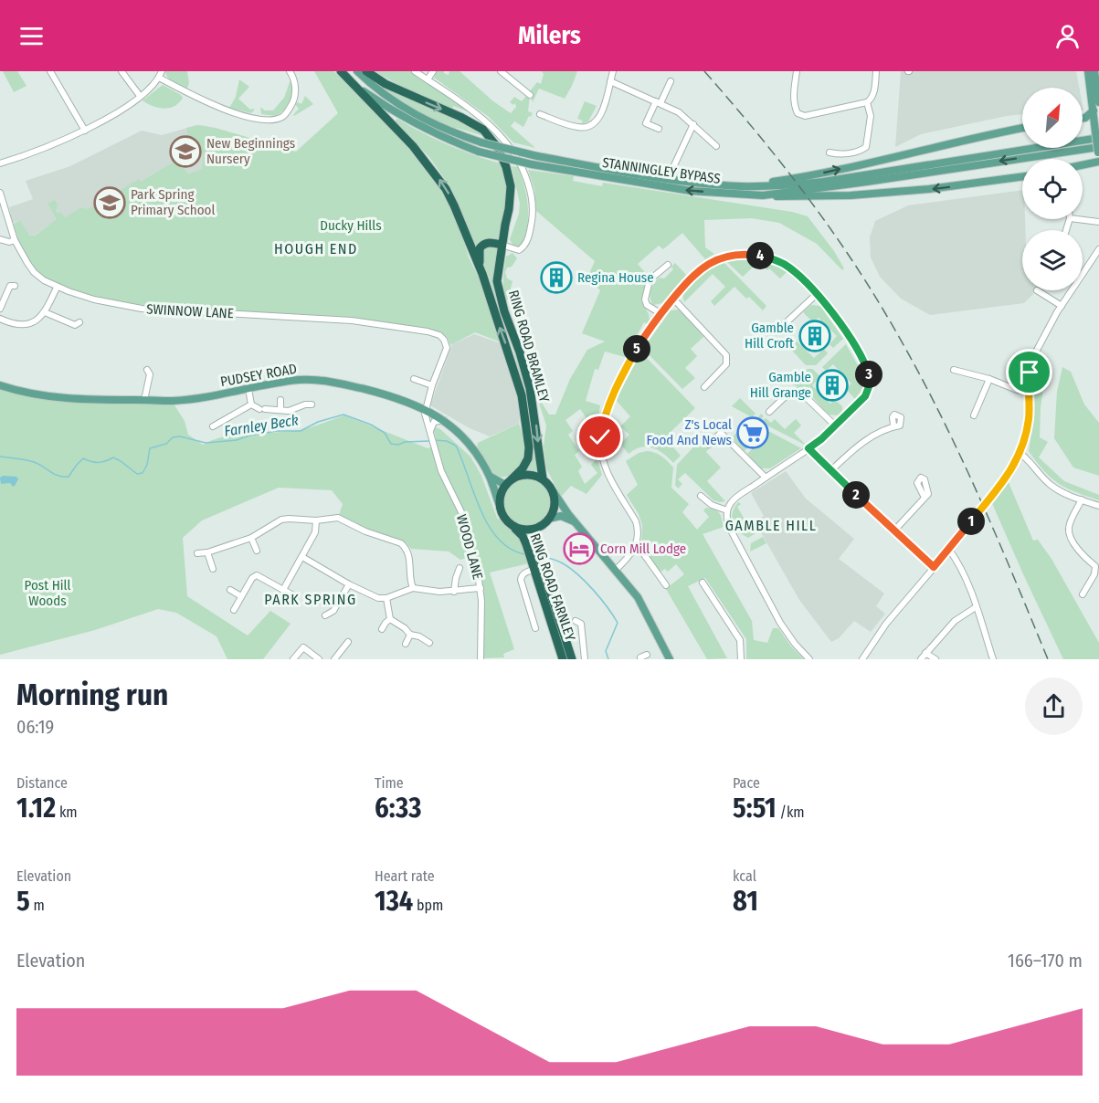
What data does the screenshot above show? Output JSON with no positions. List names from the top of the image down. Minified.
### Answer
{"streets":{"highway":["STANNINGLEY BYPASS","RING ROAD BRAMLEY","RING ROAD FARNLEY"],"main road":["PUDSEY ROAD"],"street":["SWINNOW LANE","WOOD LANE"]},"crossings":[["STANNINGLEY BYPASS","RING ROAD BRAMLEY"],["RING ROAD BRAMLEY","PUDSEY ROAD"],["RING ROAD BRAMLEY","RING ROAD FARNLEY"],["PUDSEY ROAD","WOOD LANE"],["PUDSEY ROAD","RING ROAD FARNLEY"]],"one_way":["STANNINGLEY BYPASS"],"districts":["HOUGH END","GAMBLE HILL","PARK SPRING"],"water":["Farnley Beck"],"parks":["Ducky Hills","Post Hill Woods"],"places":{"school or university":["New Beginnings Nursery","Park Spring Primary School"],"building":["Regina House","Gamble Hill Croft","Gamble Hill Grange"],"supermarket":["Z's Local Food And News"],"hotel":["Corn Mill Lodge"]},"north":"top right","page":{"header":"Milers","pins":["4","5","3","2","1"],"heading":["Morning run","06:19"],"stats":[["Distance","1.12 km"],["Time","6:33"],["Pace","5:51 /km"],["Elevation","5 m"],["Heart rate","134 bpm"],["kcal","81"]],"chart":["Elevation","166–170 m"]}}
